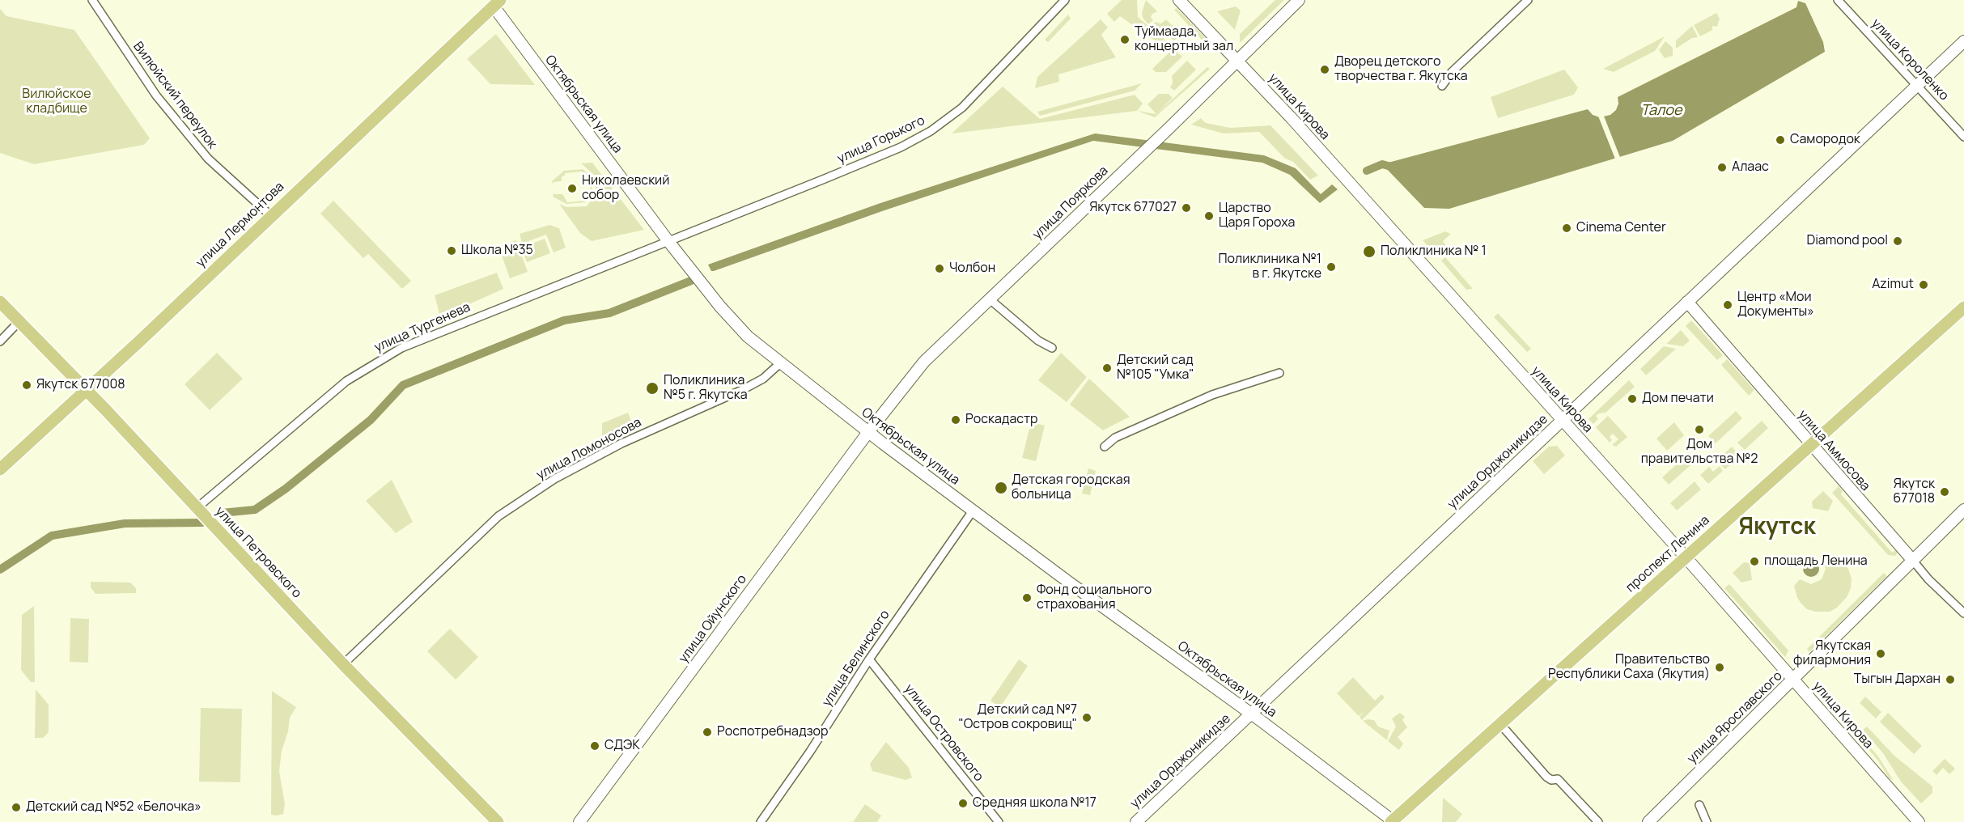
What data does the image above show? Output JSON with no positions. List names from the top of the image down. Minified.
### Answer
{"streets":{"main road":["улица Лермонтова","улица Петровского","проспект Ленина"],"street":["улица Короленко","Вилюйский переулок","Октябрьская улица","улица Кирова","улица Горького","улица Пояркова","улица Тургенева","улица Ломоносова","улица Аммосова","улица Орджоникидзе","улица Ойунского","улица Белинского","улица Ярославского","улица Островского"]},"crossings":[["улица Короленко","улица Орджоникидзе"],["Вилюйский переулок","улица Лермонтова"],["Октябрьская улица","улица Горького"],["Октябрьская улица","улица Пояркова"],["Октябрьская улица","улица Лермонтова"],["Октябрьская улица","улица Тургенева"],["Октябрьская улица","улица Ломоносова"],["Октябрьская улица","улица Орджоникидзе"],["Октябрьская улица","проспект Ленина"],["Октябрьская улица","улица Ойунского"],["Октябрьская улица","улица Белинского"],["улица Кирова","улица Пояркова"],["улица Кирова","улица Орджоникидзе"],["улица Кирова","проспект Ленина"],["улица Кирова","улица Ярославского"],["улица Горького","улица Тургенева"],["улица Пояркова","улица Ойунского"],["улица Лермонтова","улица Петровского"],["улица Тургенева","улица Петровского"],["улица Ломоносова","улица Петровского"],["улица Аммосова","улица Орджоникидзе"],["улица Аммосова","проспект Ленина"],["улица Аммосова","улица Ярославского"],["улица Белинского","улица Островского"]],"districts":["Якутск"],"water":["Талое"],"parks":["Вилюйское кладбище"],"places":["Туймаада, концертный зал","Дворец детского творчества г. Якутска","Самородок","Алаас","Николаевский собор","Якутск 677027","Царство Царя Гороха","Cinema Center","Diamond pool","Школа №35","Поликлиника № 1","Поликлиника №1 в г. Якутске","Чолбон","Azimut","Центр «Мои Документы»","Детский сад №105 \"Умка\"","Якутск 677008","Поликлиника №5 г. Якутска","Дом печати","Роскадастр","Дом правительства №2","Детская городская больница","Якутск 677018","площадь Ленина","Фонд социального страхования","Якутская филармония","Правительство Республики Саха (Якутия)","Тыгын Дархан","Детский сад №7 \"Остров сокровищ\"","Роспотребнадзор","СДЭК","Средняя школа №17","Детский сад №52 «Белочка»"]}
